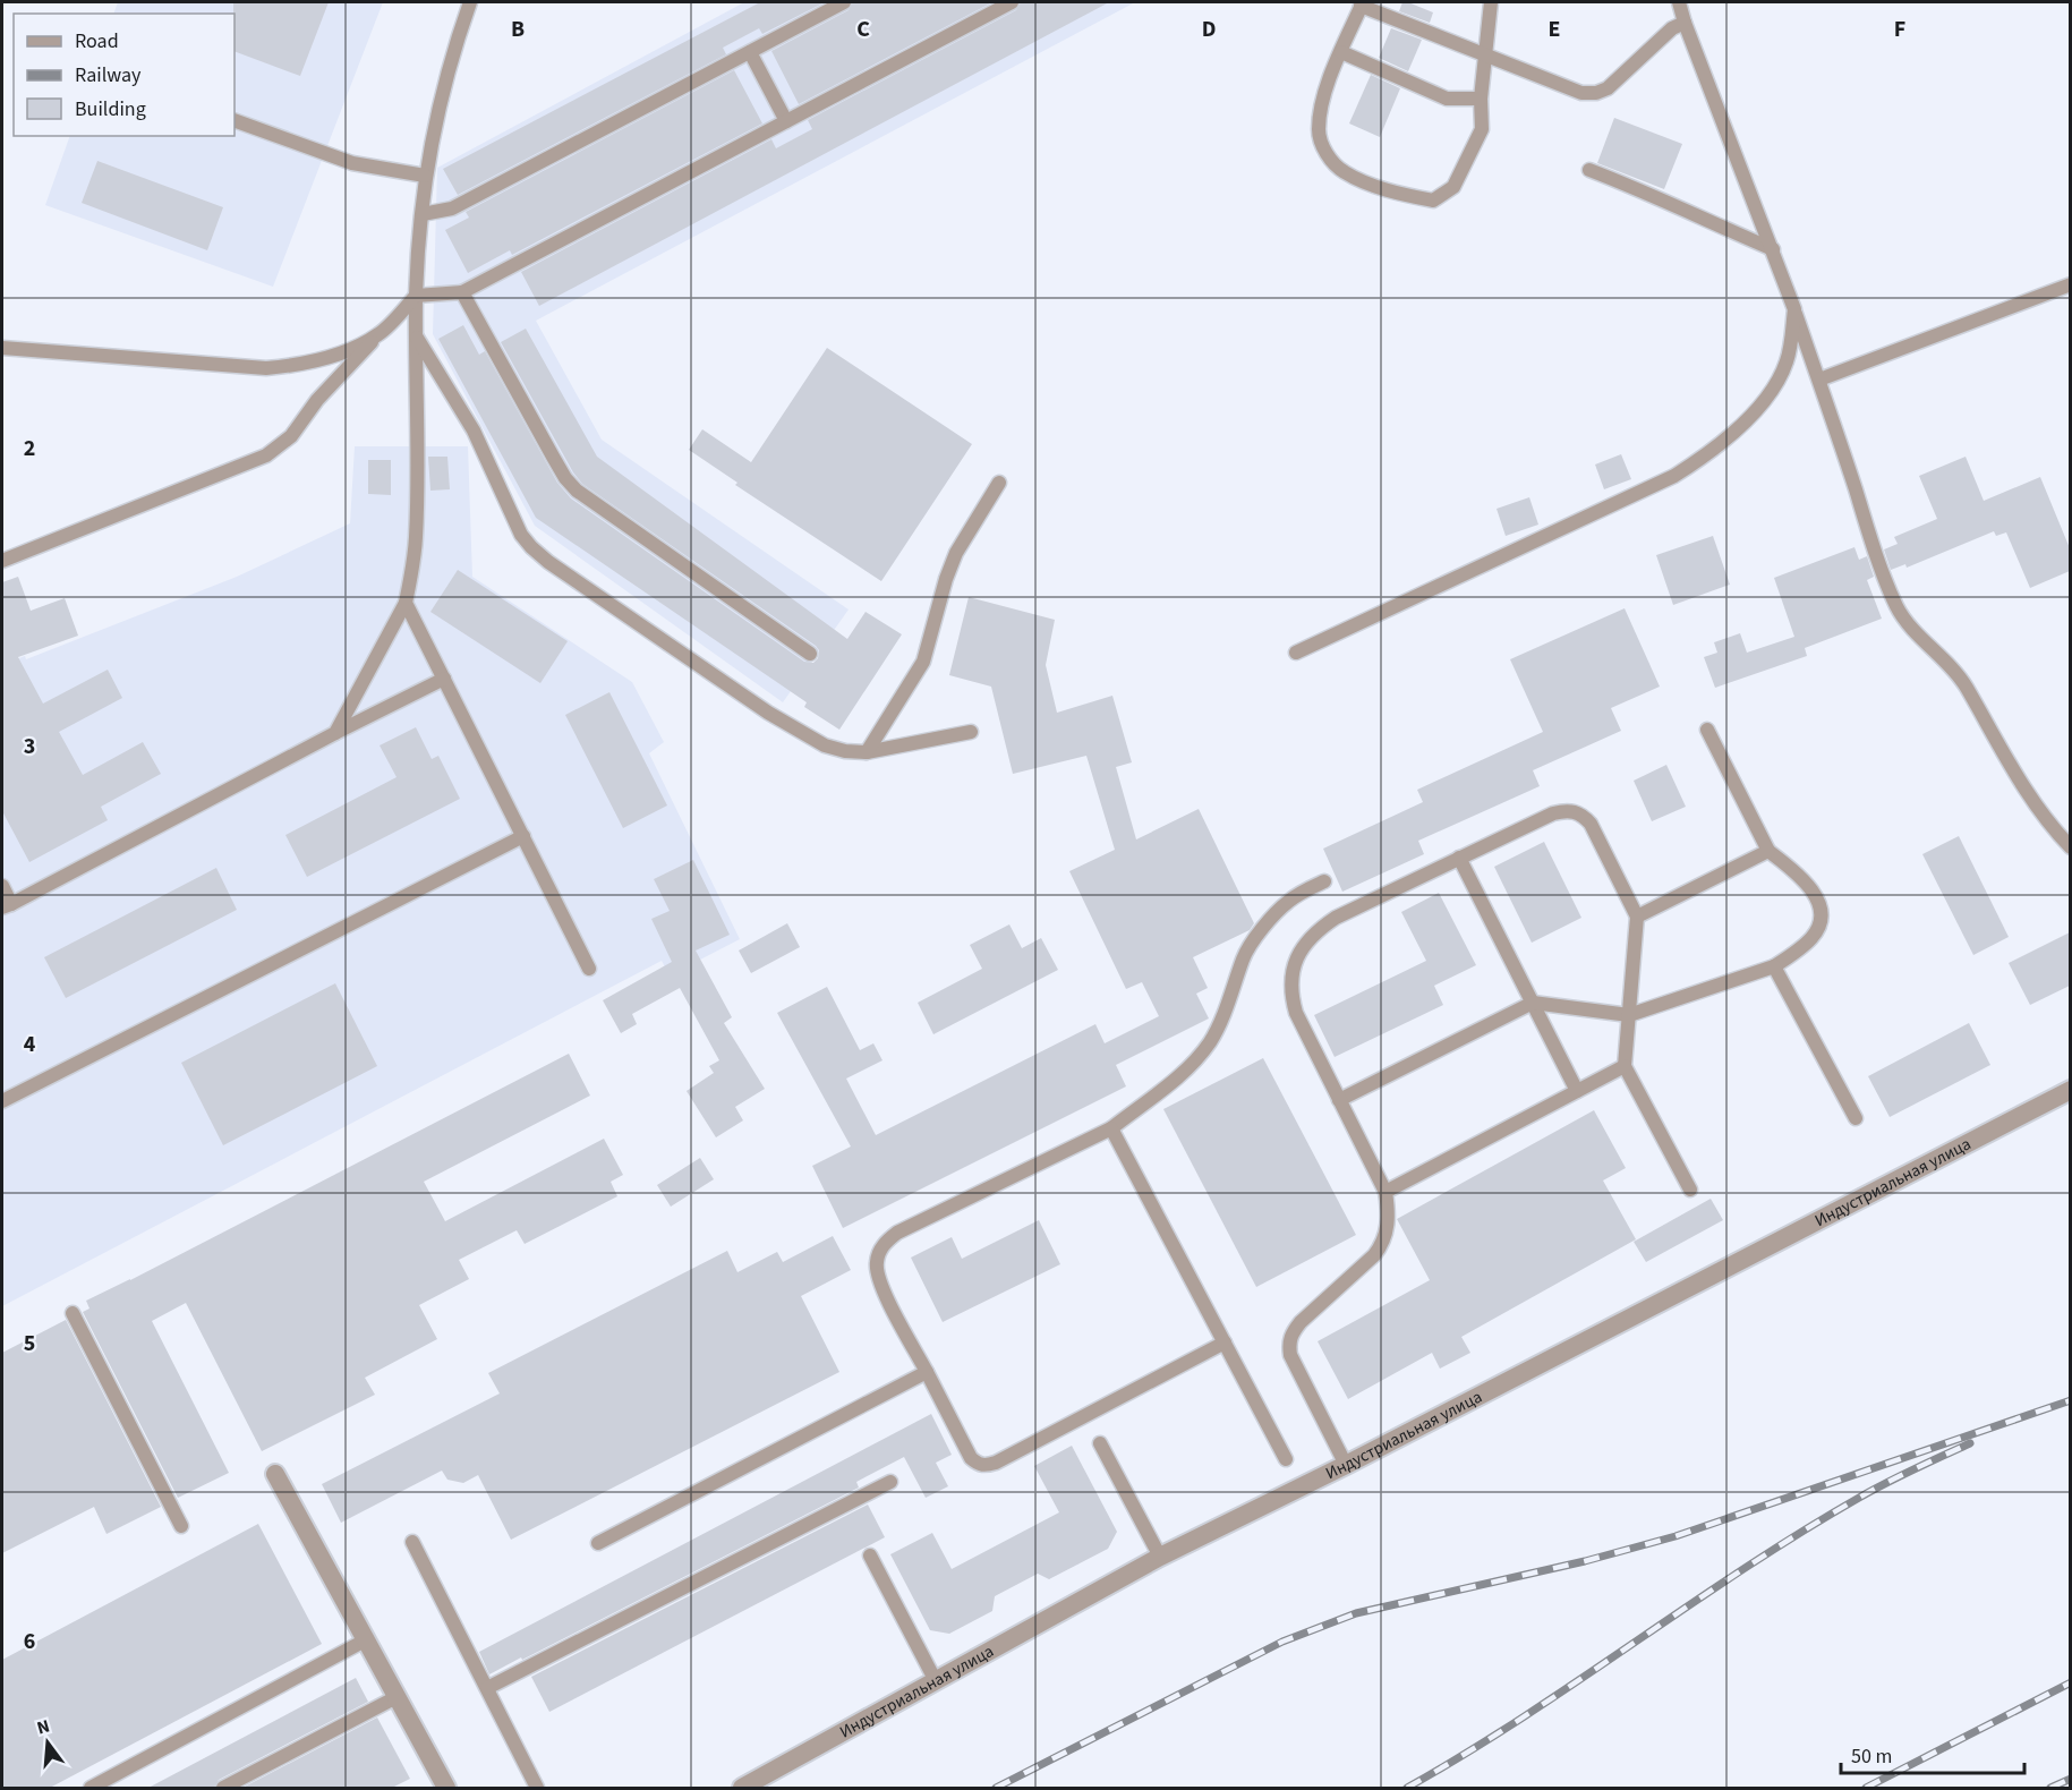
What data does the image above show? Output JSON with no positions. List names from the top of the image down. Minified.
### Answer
{"streets":{"street":["Индустриальная улица"]},"legend":["Road","Railway","Building"],"scale_bar":"50 m","north":"top","grid":{"columns":["B","C","D","E","F"],"rows":["2","3","4","5","6"]}}
